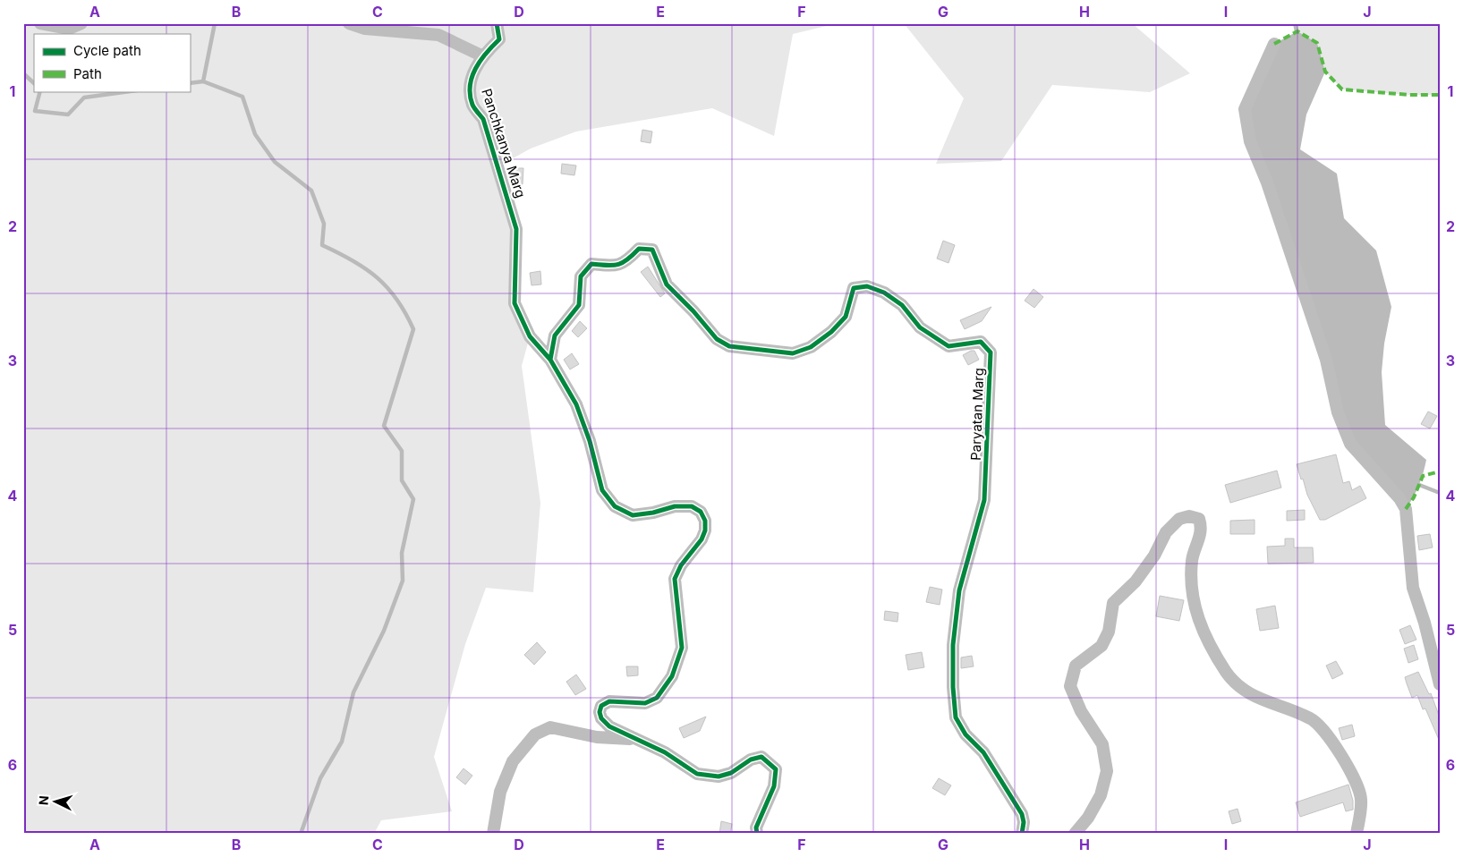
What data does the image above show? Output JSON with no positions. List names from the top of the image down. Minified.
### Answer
{"streets":{"street":["Panchkanya Marg","Paryatan Marg"]},"crossings":[["Panchkanya Marg","Paryatan Marg"]],"legend":["Cycle path","Path"],"north":"left","grid":{"columns":["A","B","C","D","E","F","G","H","I","J"],"rows":["1","2","3","4","5","6"]}}
